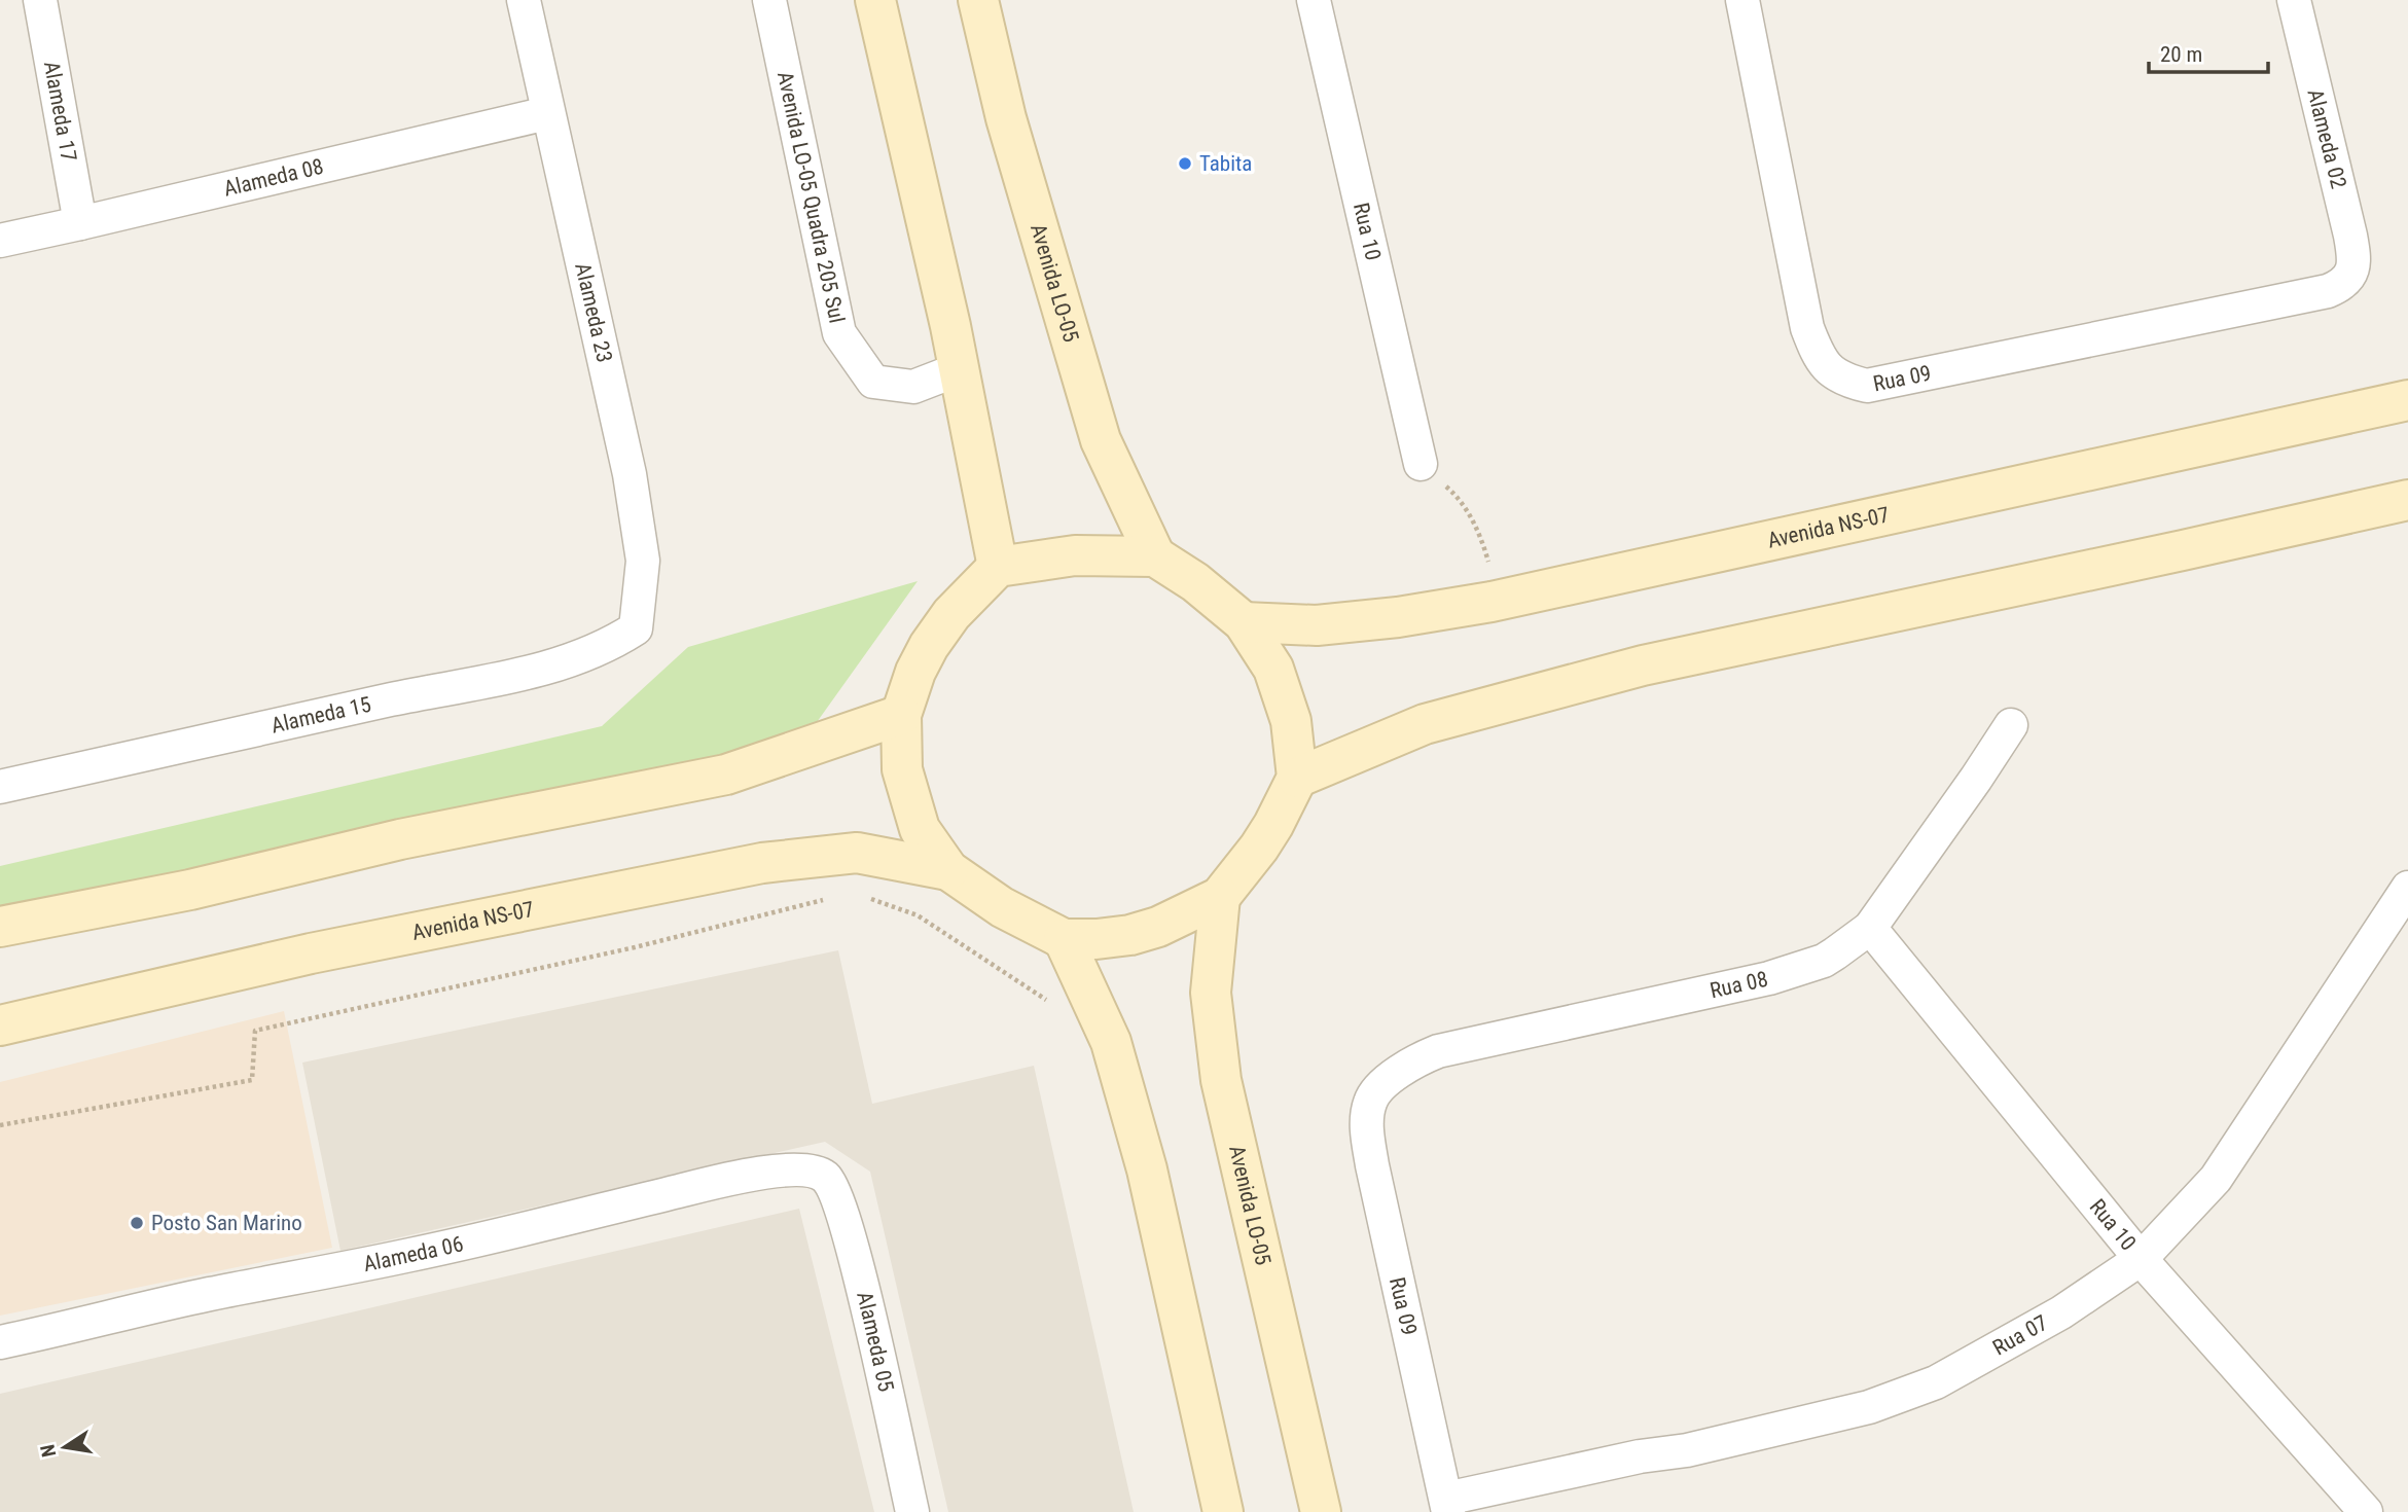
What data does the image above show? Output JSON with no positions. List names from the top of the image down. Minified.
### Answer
{"streets":{"street":["Alameda 17","Alameda 02","Alameda 08","Avenida LO-05 Quadra 205 Sul","Rua 10","Avenida LO-05","Alameda 23","Rua 09","Avenida NS-07","Alameda 15","Rua 08","Alameda 06","Rua 07","Alameda 05"]},"crossings":[["Alameda 17","Alameda 08"],["Alameda 02","Rua 09"],["Alameda 08","Alameda 23"],["Rua 10","Rua 08"],["Rua 10","Rua 07"],["Alameda 23","Alameda 15"],["Rua 09","Rua 08"],["Rua 09","Rua 07"],["Alameda 06","Alameda 05"]],"places":["Tabita","Posto San Marino"],"scale_bar":"20 m","north":"left"}
